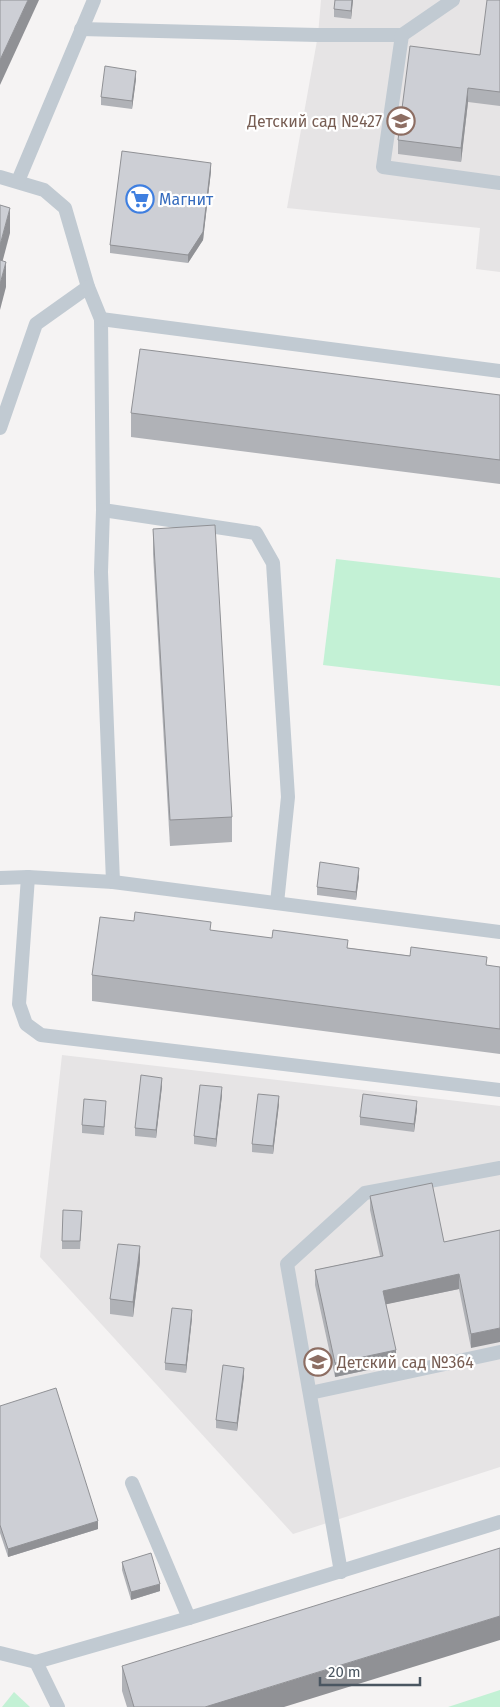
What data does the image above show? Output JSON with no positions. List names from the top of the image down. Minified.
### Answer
{"places":{"school or university":["Детский сад №427","Детский сад №364"],"supermarket":["Магнит"]},"scale_bar":"20 m"}
